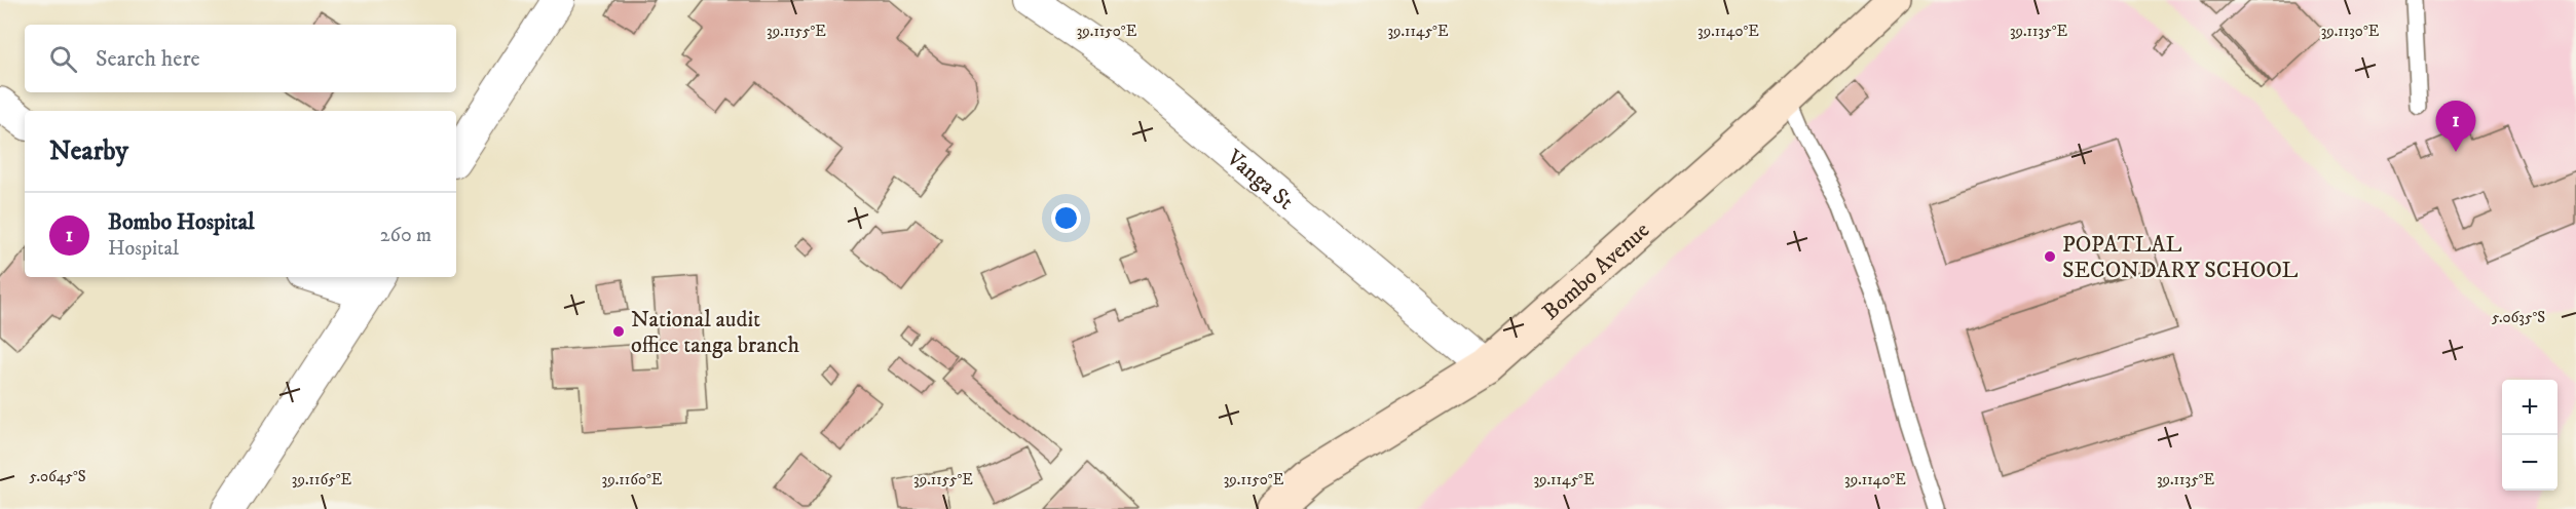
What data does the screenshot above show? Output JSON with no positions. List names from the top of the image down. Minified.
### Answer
{"streets":{"street":["Vanga St","Bombo Avenue"]},"crossings":[["Vanga St","Bombo Avenue"]],"places":["POPATLAL SECONDARY SCHOOL","National audit office tanga branch"],"page":{"search":"Search here","pins":"1","heading":"Nearby","list":[{"mark":"1","name":"Bombo Hospital","note":"Hospital","value":"260 m"}],"map_buttons":["+","−"]},"coordinates":["39.1155°E","39.1150°E","39.1145°E","39.1140°E","39.1135°E","39.1130°E","5.0635°S","5.0645°S","39.1165°E","39.1160°E"]}
